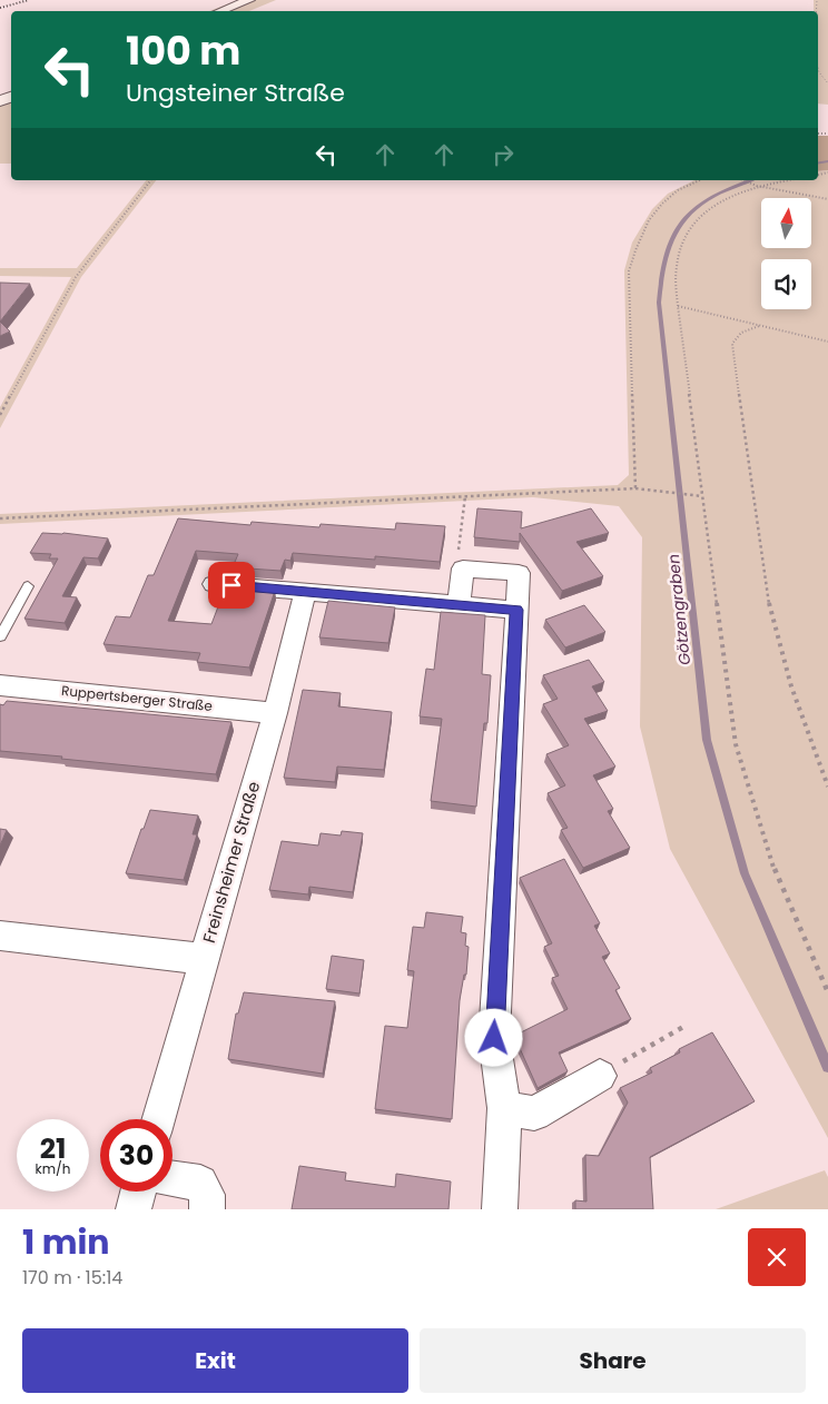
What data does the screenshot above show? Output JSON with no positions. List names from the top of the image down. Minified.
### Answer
{"streets":{"street":["Ruppertsberger Straße","Freinsheimer Straße"]},"crossings":[["Ruppertsberger Straße","Freinsheimer Straße"]],"water":["Götzengraben"],"north":"top","page":{"turn":["100 m","Ungsteiner Straße"],"speed":"21 km/h","limit":"30","heading":["1 min","170 m · 15:14"],"buttons":["Exit","Share"]}}
